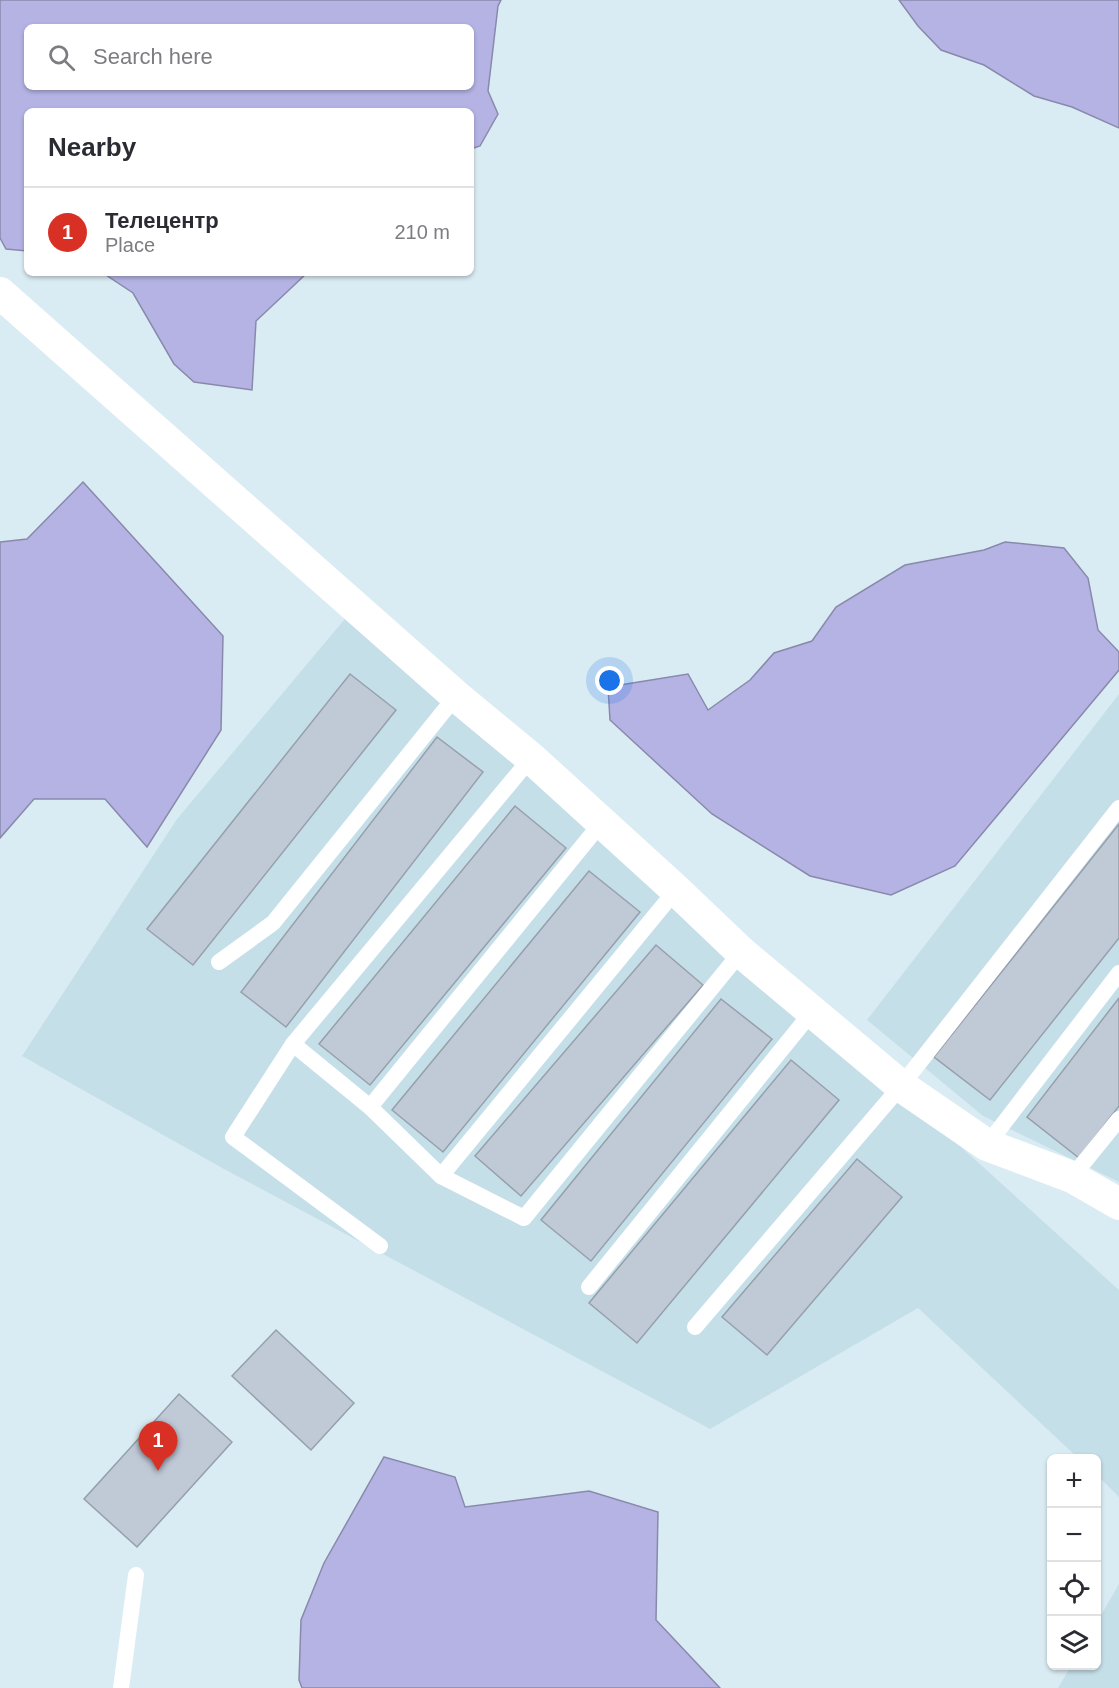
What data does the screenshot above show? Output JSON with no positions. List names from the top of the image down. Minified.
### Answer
{"page":{"search":"Search here","heading":"Nearby","list":[{"mark":"1","name":"Телецентр","note":"Place","value":"210 m"}],"pins":"1","map_buttons":["+","−"]}}
